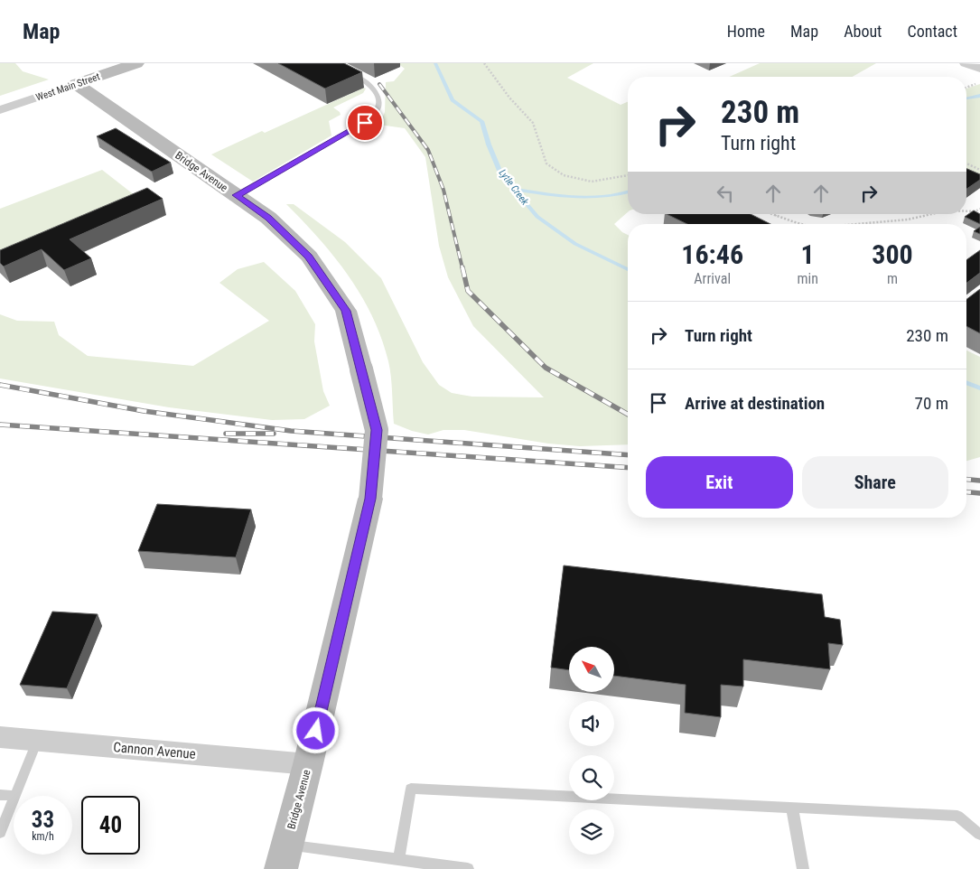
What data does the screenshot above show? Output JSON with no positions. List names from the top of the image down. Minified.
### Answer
{"streets":{"street":["West Main Street","Bridge Avenue","Cannon Avenue"]},"crossings":[["West Main Street","Bridge Avenue"],["Bridge Avenue","Cannon Avenue"]],"water":["Lytle Creek"],"north":"top left","page":{"header":"Map","nav":["Home","Map","About","Contact"],"turn":["230 m","Turn right"],"eta":["16:46","Arrival","1","min","300","m"],"list":[{"name":"Turn right","value":"230 m"},{"name":"Arrive at destination","value":"70 m"}],"buttons":["Exit","Share"],"speed":"33 km/h","limit":"40"}}
